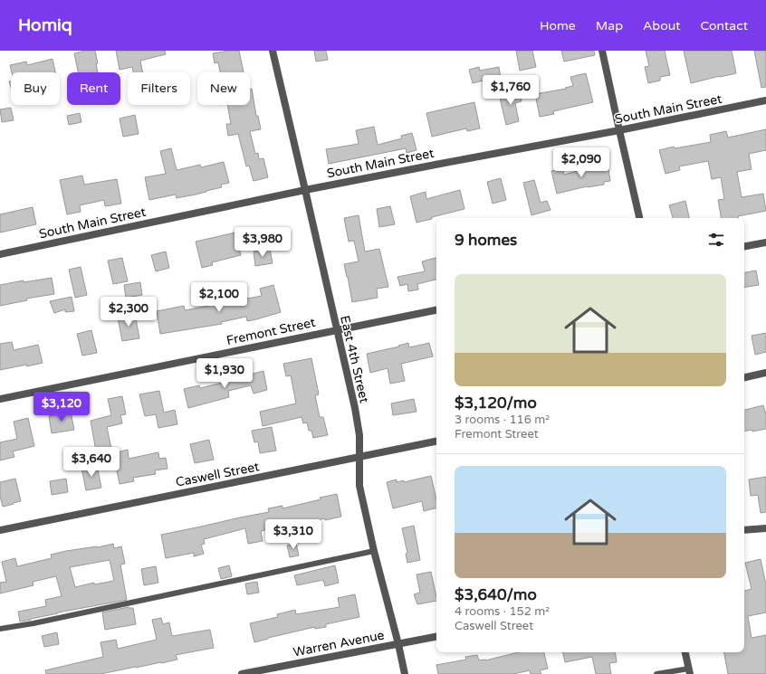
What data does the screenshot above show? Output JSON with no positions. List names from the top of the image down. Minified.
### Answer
{"streets":{"street":["South Main Street","Fremont Street","East 4th Street","Caswell Street","Warren Avenue"]},"crossings":[["South Main Street","East 4th Street"],["Fremont Street","East 4th Street"],["East 4th Street","Caswell Street"],["East 4th Street","Warren Avenue"]],"page":{"header":"Homiq","nav":["Home","Map","About","Contact"],"chip":["Buy","Rent","Filters","New"],"price":["$1,760","$2,090","$3,980","$2,100","$2,300","$1,930","$3,120","$3,640","$3,310"],"heading":"9 homes","list":[{"name":"$3,120/mo","note":"3 rooms · 116 m² · Fremont Street"},{"name":"$3,640/mo","note":"4 rooms · 152 m² · Caswell Street"}]}}
